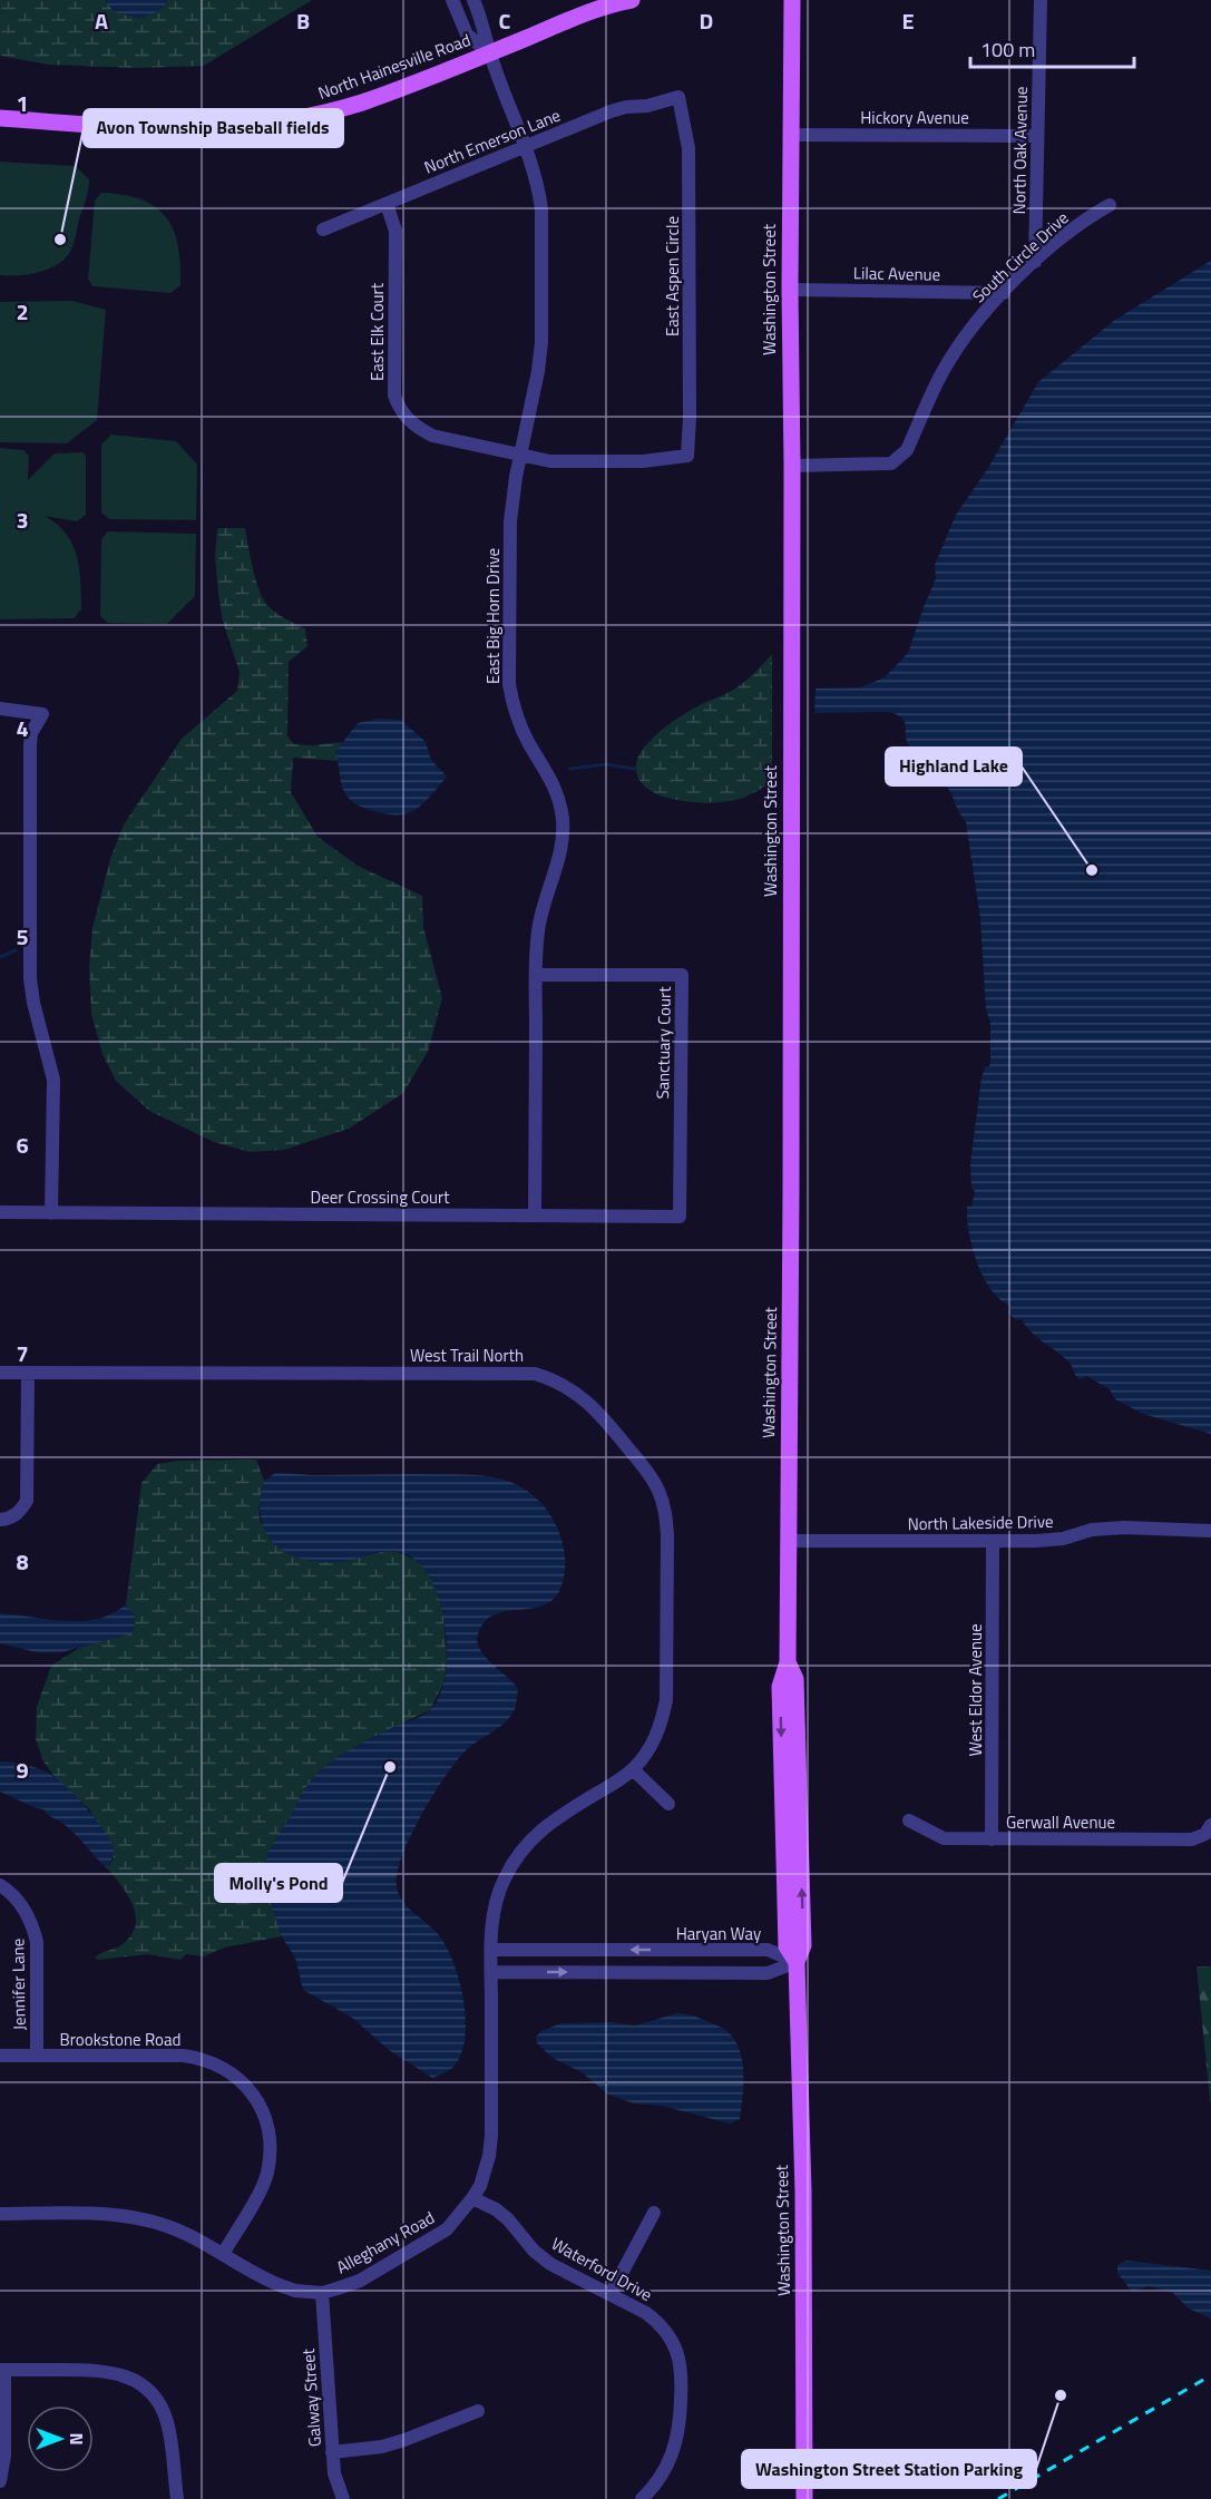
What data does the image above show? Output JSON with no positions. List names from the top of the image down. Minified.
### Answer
{"streets":{"main road":["North Hainesville Road","Washington Street"],"street":["Hickory Avenue","North Emerson Lane","North Oak Avenue","South Circle Drive","Lilac Avenue","East Aspen Circle","East Elk Court","East Big Horn Drive","Sanctuary Court","Deer Crossing Court","West Trail North","North Lakeside Drive","West Eldor Avenue","Gerwall Avenue","Haryan Way","Jennifer Lane","Brookstone Road","Alleghany Road","Waterford Drive","Galway Street"]},"crossings":[["North Hainesville Road","East Big Horn Drive"],["Hickory Avenue","North Oak Avenue"],["Hickory Avenue","Washington Street"],["North Emerson Lane","East Aspen Circle"],["North Emerson Lane","East Elk Court"],["North Emerson Lane","East Big Horn Drive"],["North Oak Avenue","South Circle Drive"],["South Circle Drive","Lilac Avenue"],["South Circle Drive","Washington Street"],["Lilac Avenue","Washington Street"],["East Aspen Circle","East Elk Court"],["Washington Street","North Lakeside Drive"],["Washington Street","Haryan Way"],["East Elk Court","East Big Horn Drive"],["East Big Horn Drive","Sanctuary Court"],["East Big Horn Drive","Deer Crossing Court"],["Sanctuary Court","Deer Crossing Court"],["West Trail North","Haryan Way"],["West Trail North","Alleghany Road"],["North Lakeside Drive","West Eldor Avenue"],["West Eldor Avenue","Gerwall Avenue"],["Haryan Way","Alleghany Road"],["Jennifer Lane","Brookstone Road"],["Brookstone Road","Alleghany Road"],["Alleghany Road","Waterford Drive"],["Alleghany Road","Galway Street"]],"places":["Avon Township Baseball fields","Highland Lake","Molly's Pond","Washington Street Station Parking"],"scale_bar":"100 m","north":"right","grid":{"columns":["A","B","C","D","E"],"rows":["1","2","3","4","5","6","7","8","9"]}}
